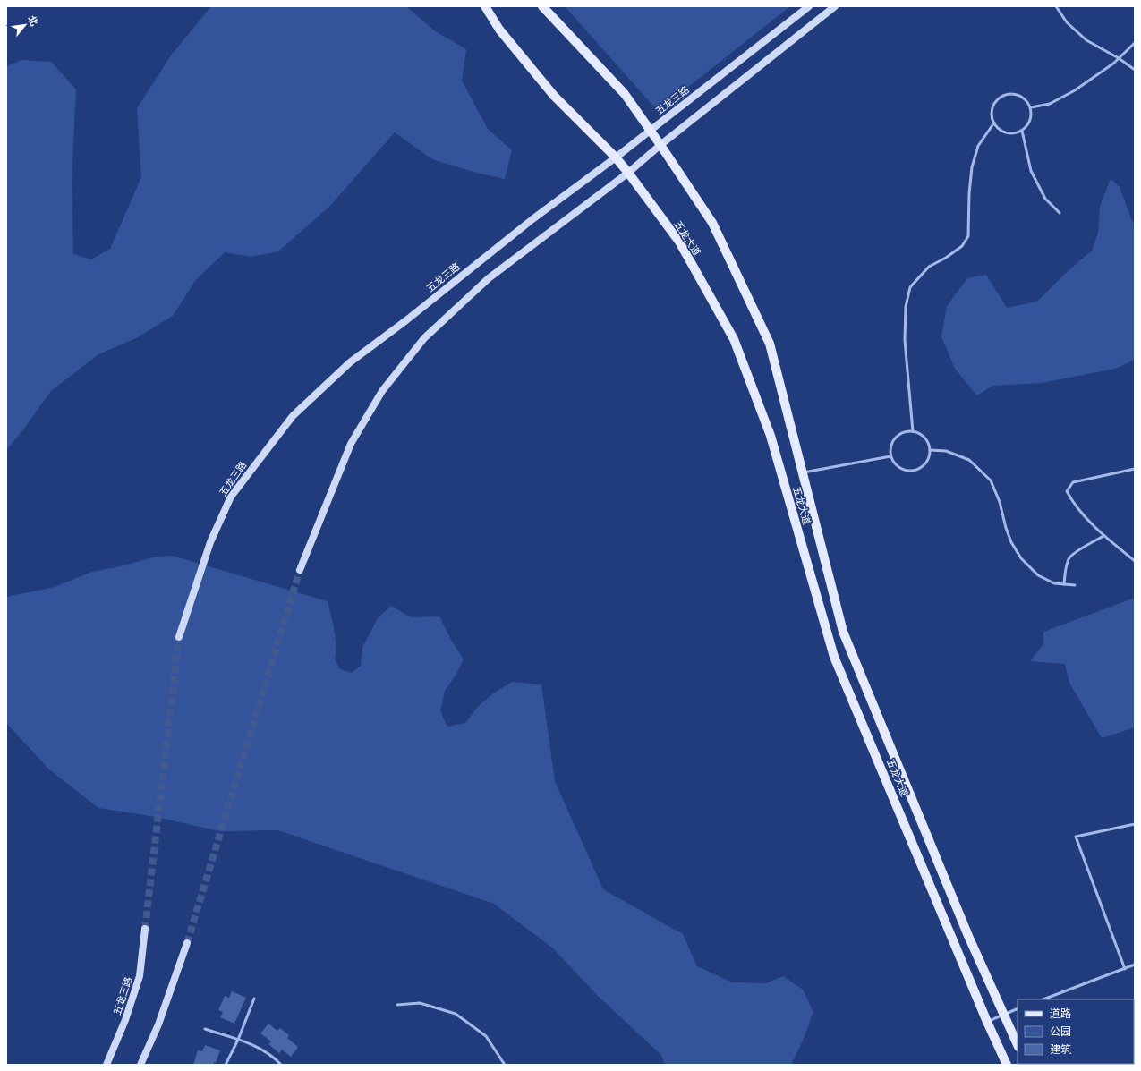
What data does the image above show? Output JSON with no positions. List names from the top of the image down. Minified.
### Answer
{"streets":{"main road":["五龙三路","五龙大道"]},"crossings":[["五龙三路","五龙大道"]],"legend":["道路","公园","建筑"],"north":"top right"}
